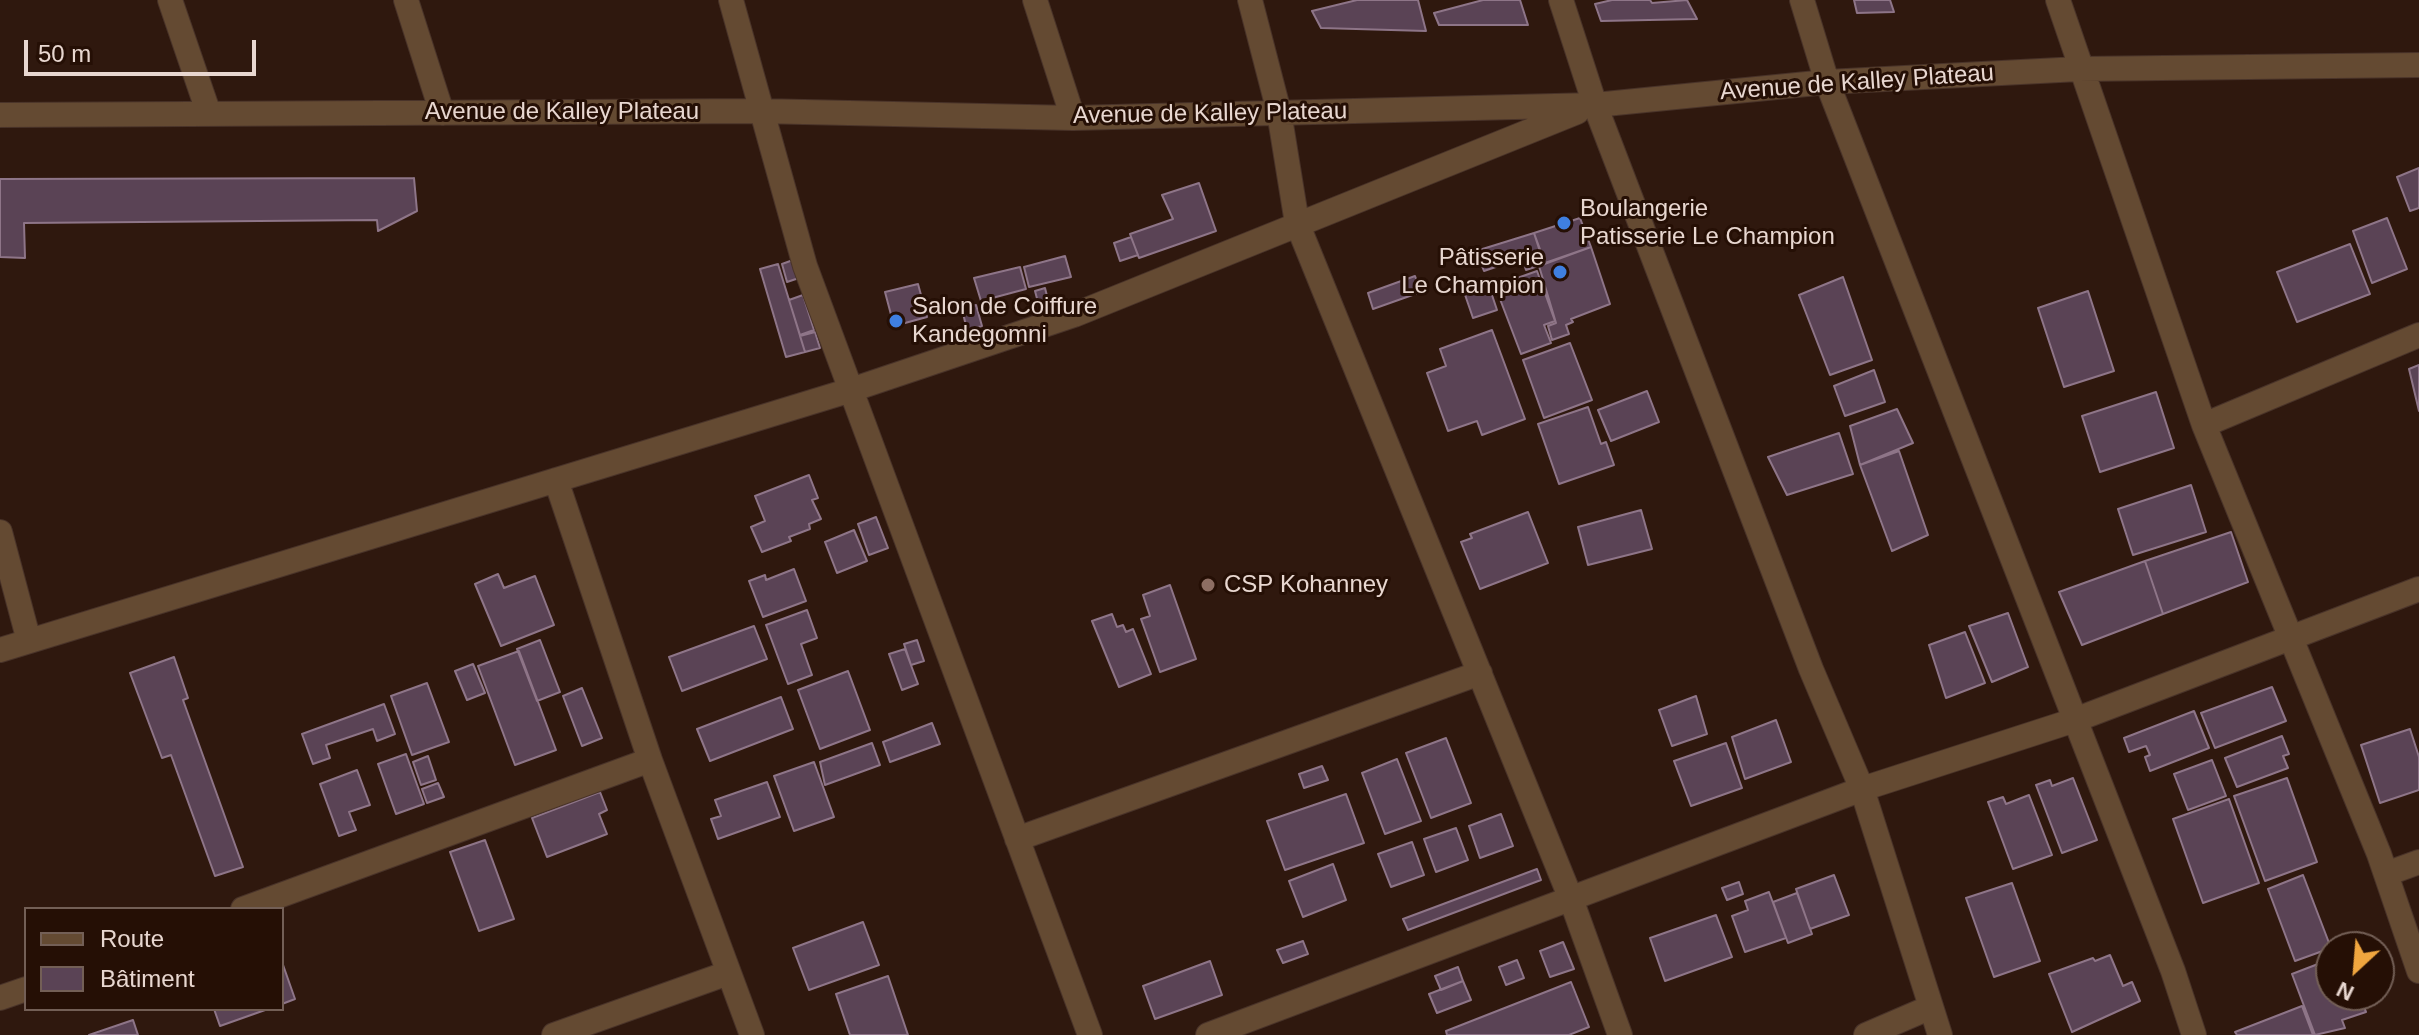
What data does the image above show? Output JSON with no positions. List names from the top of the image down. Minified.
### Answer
{"streets":{"street":["Avenue de Kalley Plateau"]},"places":["Boulangerie Patisserie Le Champion","Pâtisserie Le Champion","Salon de Coiffure Kandegomni","CSP Kohanney"],"legend":["Route","Bâtiment"],"scale_bar":"50 m","north":"bottom left"}
